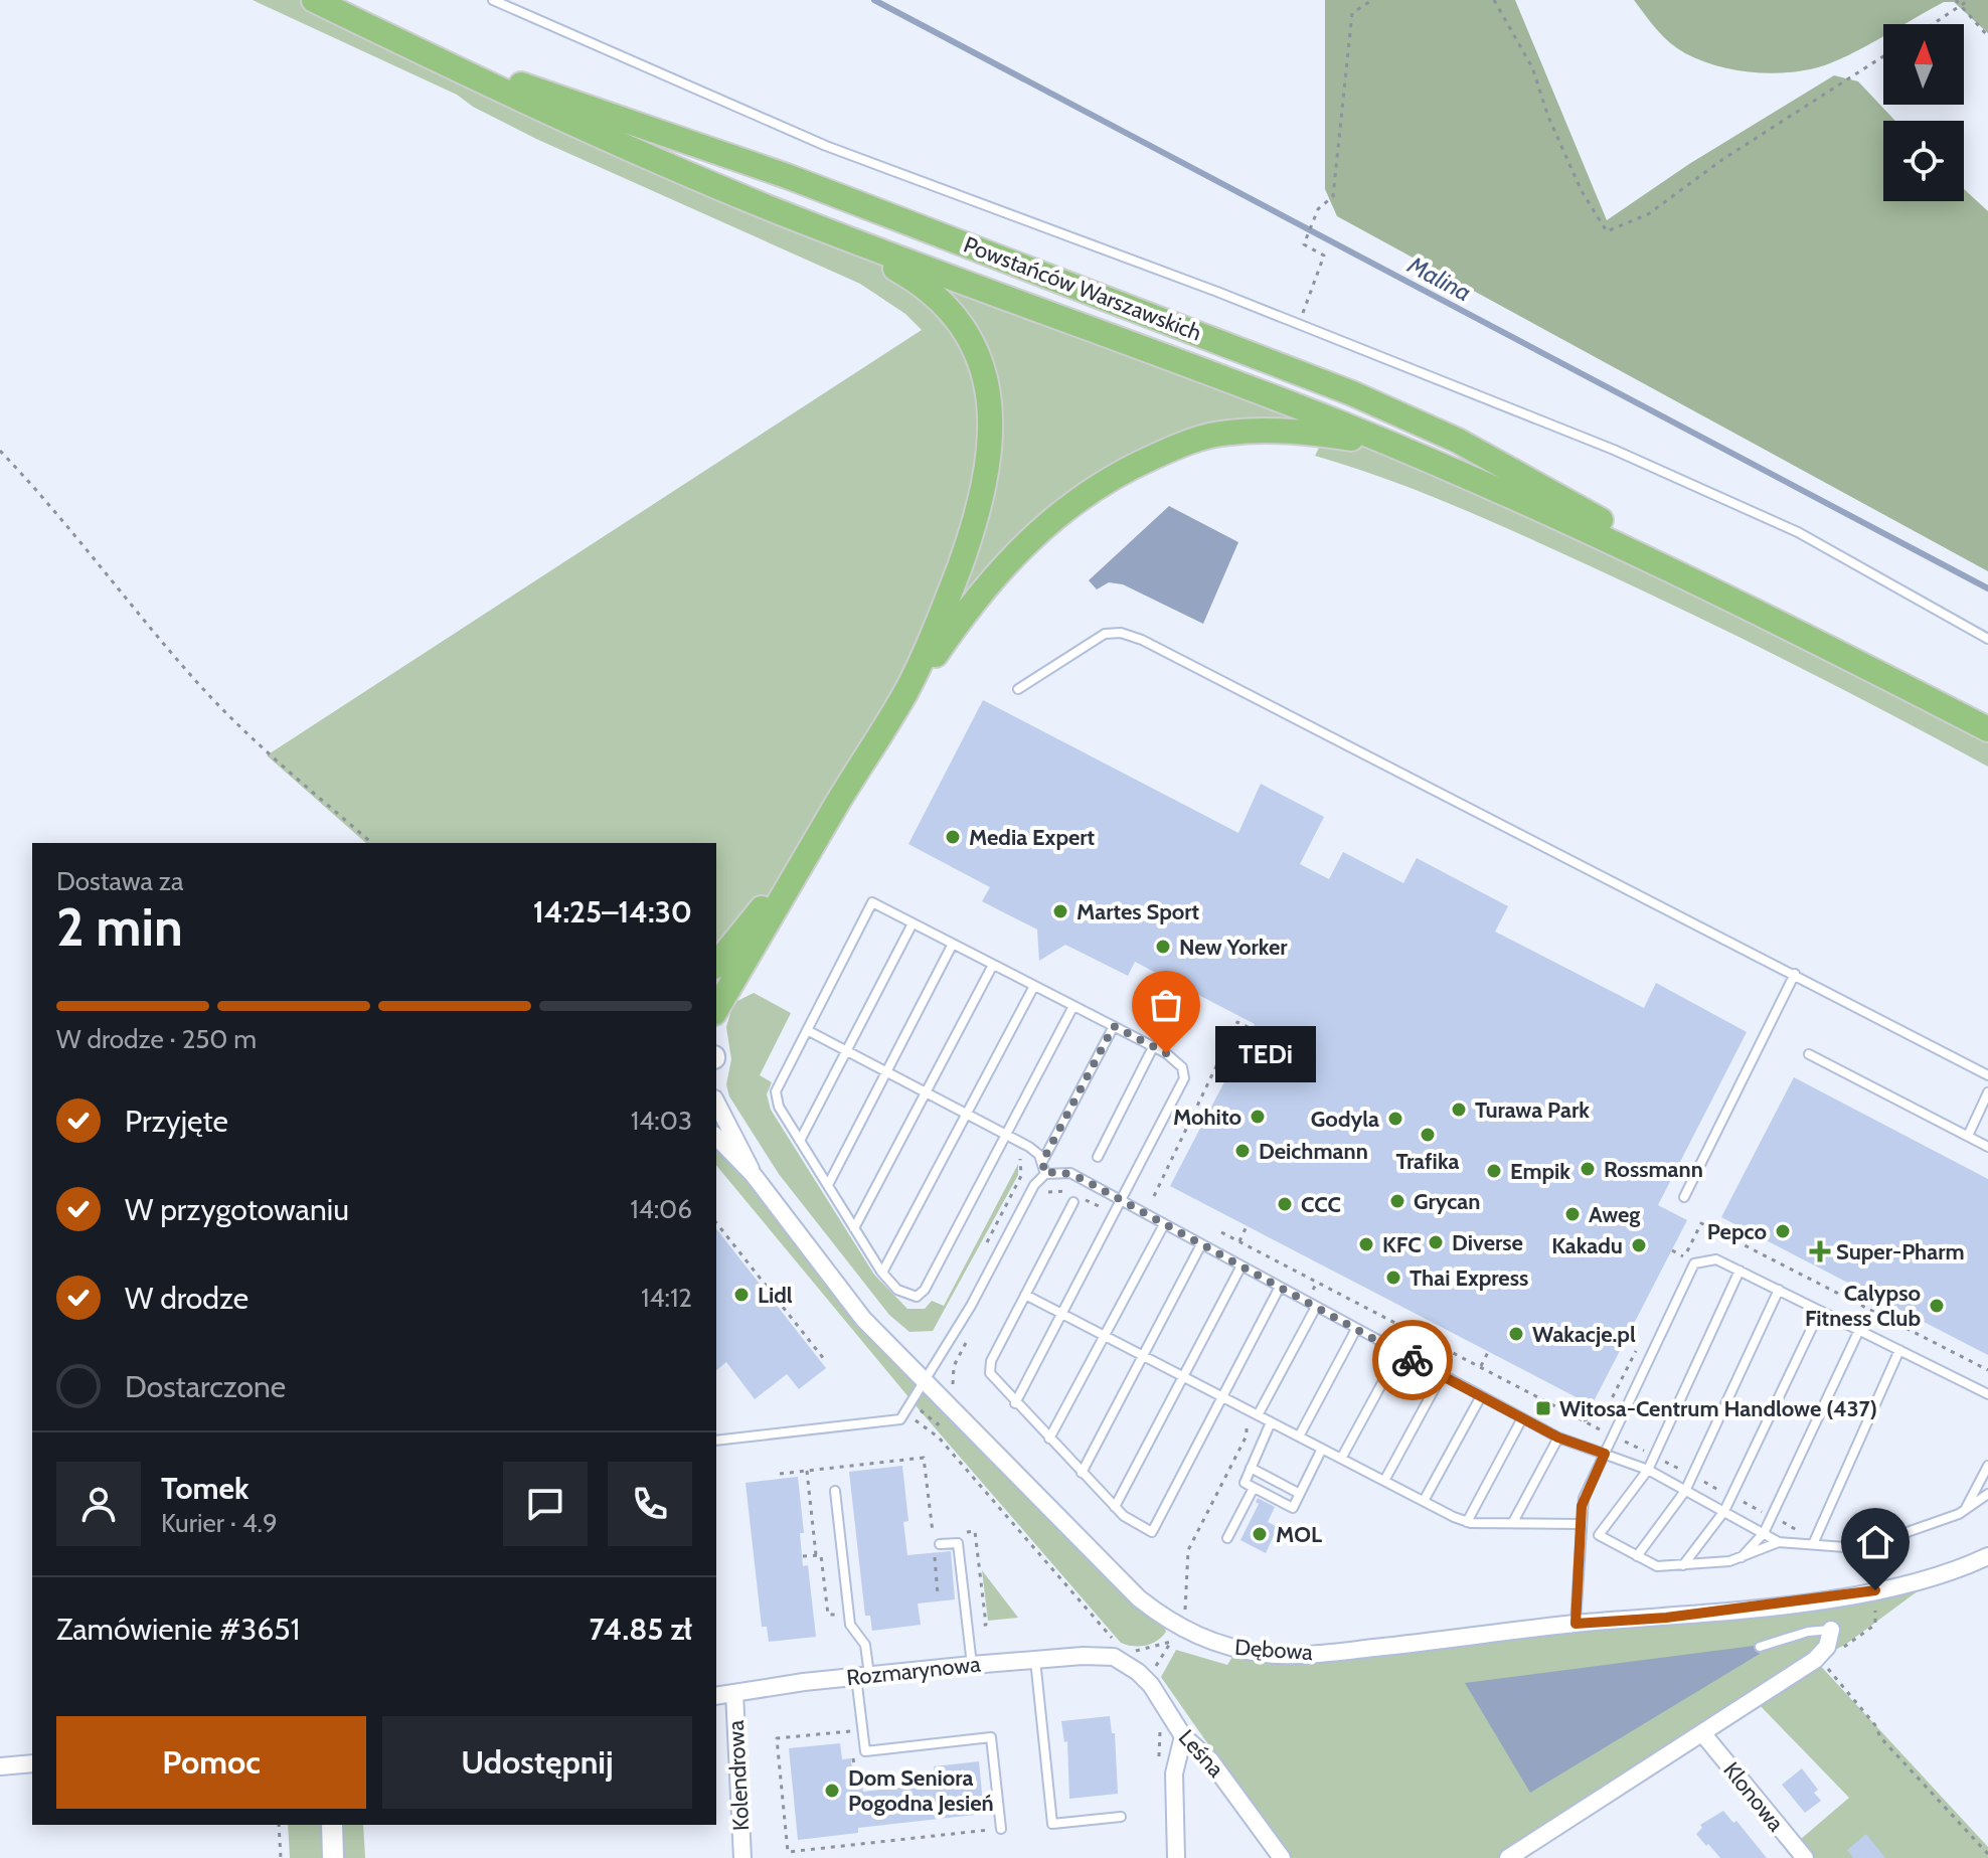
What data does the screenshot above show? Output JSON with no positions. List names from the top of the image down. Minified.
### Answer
{"streets":{"main road":["Powstańców Warszawskich"],"street":["Dębowa","Rozmarynowa","Leśna","Kolendrowa","Klonowa"]},"crossings":[["Rozmarynowa","Leśna"],["Rozmarynowa","Kolendrowa"]],"water":["Malina"],"places":{"other":["Media Expert","Martes Sport","New Yorker","TEDi","Turawa Park","Mohito","Godyla","Trafika","Deichmann","Rossmann","Empik","Grycan","CCC","Aweg","Pepco","Diverse","KFC","Kakadu","Thai Express","Lidl","Calypso Fitness Club","Wakacje.pl","MOL","Dom Seniora Pogodna Jesień"],"health":["Super-Pharm"],"transit":["Witosa-Centrum Handlowe (437)"]},"north":"top","page":{"heading":["2 min","Dostawa za","14:25–14:30"],"panel":["Tomek","Kurier · 4.9","Zamówienie #3651","74.85 zł"],"bar":"W drodze · 250 m","bubble":"TEDi","list":[["Przyjęte","14:03"],["W przygotowaniu","14:06"],["W drodze","14:12"],"Dostarczone"],"buttons":["Pomoc","Udostępnij"]}}
